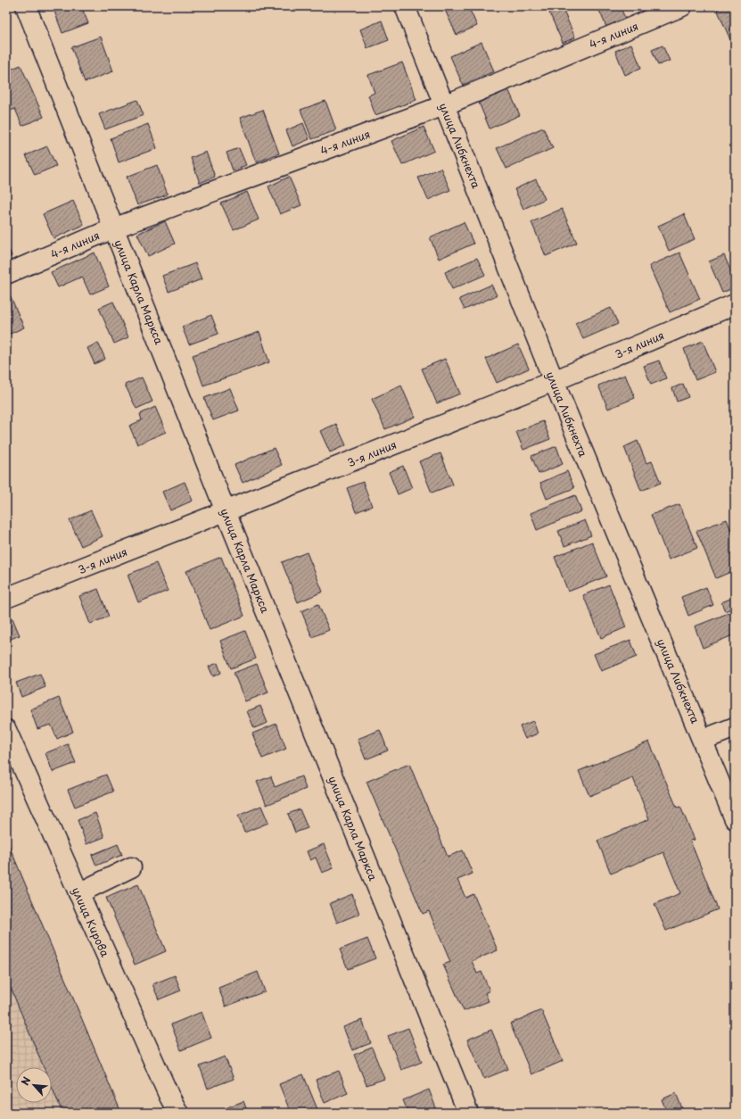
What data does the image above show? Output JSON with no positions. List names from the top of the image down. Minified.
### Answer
{"streets":{"street":["4-я линия","улица Либкнехта","улица Карла Маркса","3-я линия","улица Кирова"]},"crossings":[["4-я линия","улица Либкнехта"],["4-я линия","улица Карла Маркса"],["улица Либкнехта","3-я линия"],["улица Карла Маркса","3-я линия"]],"north":"top left"}
